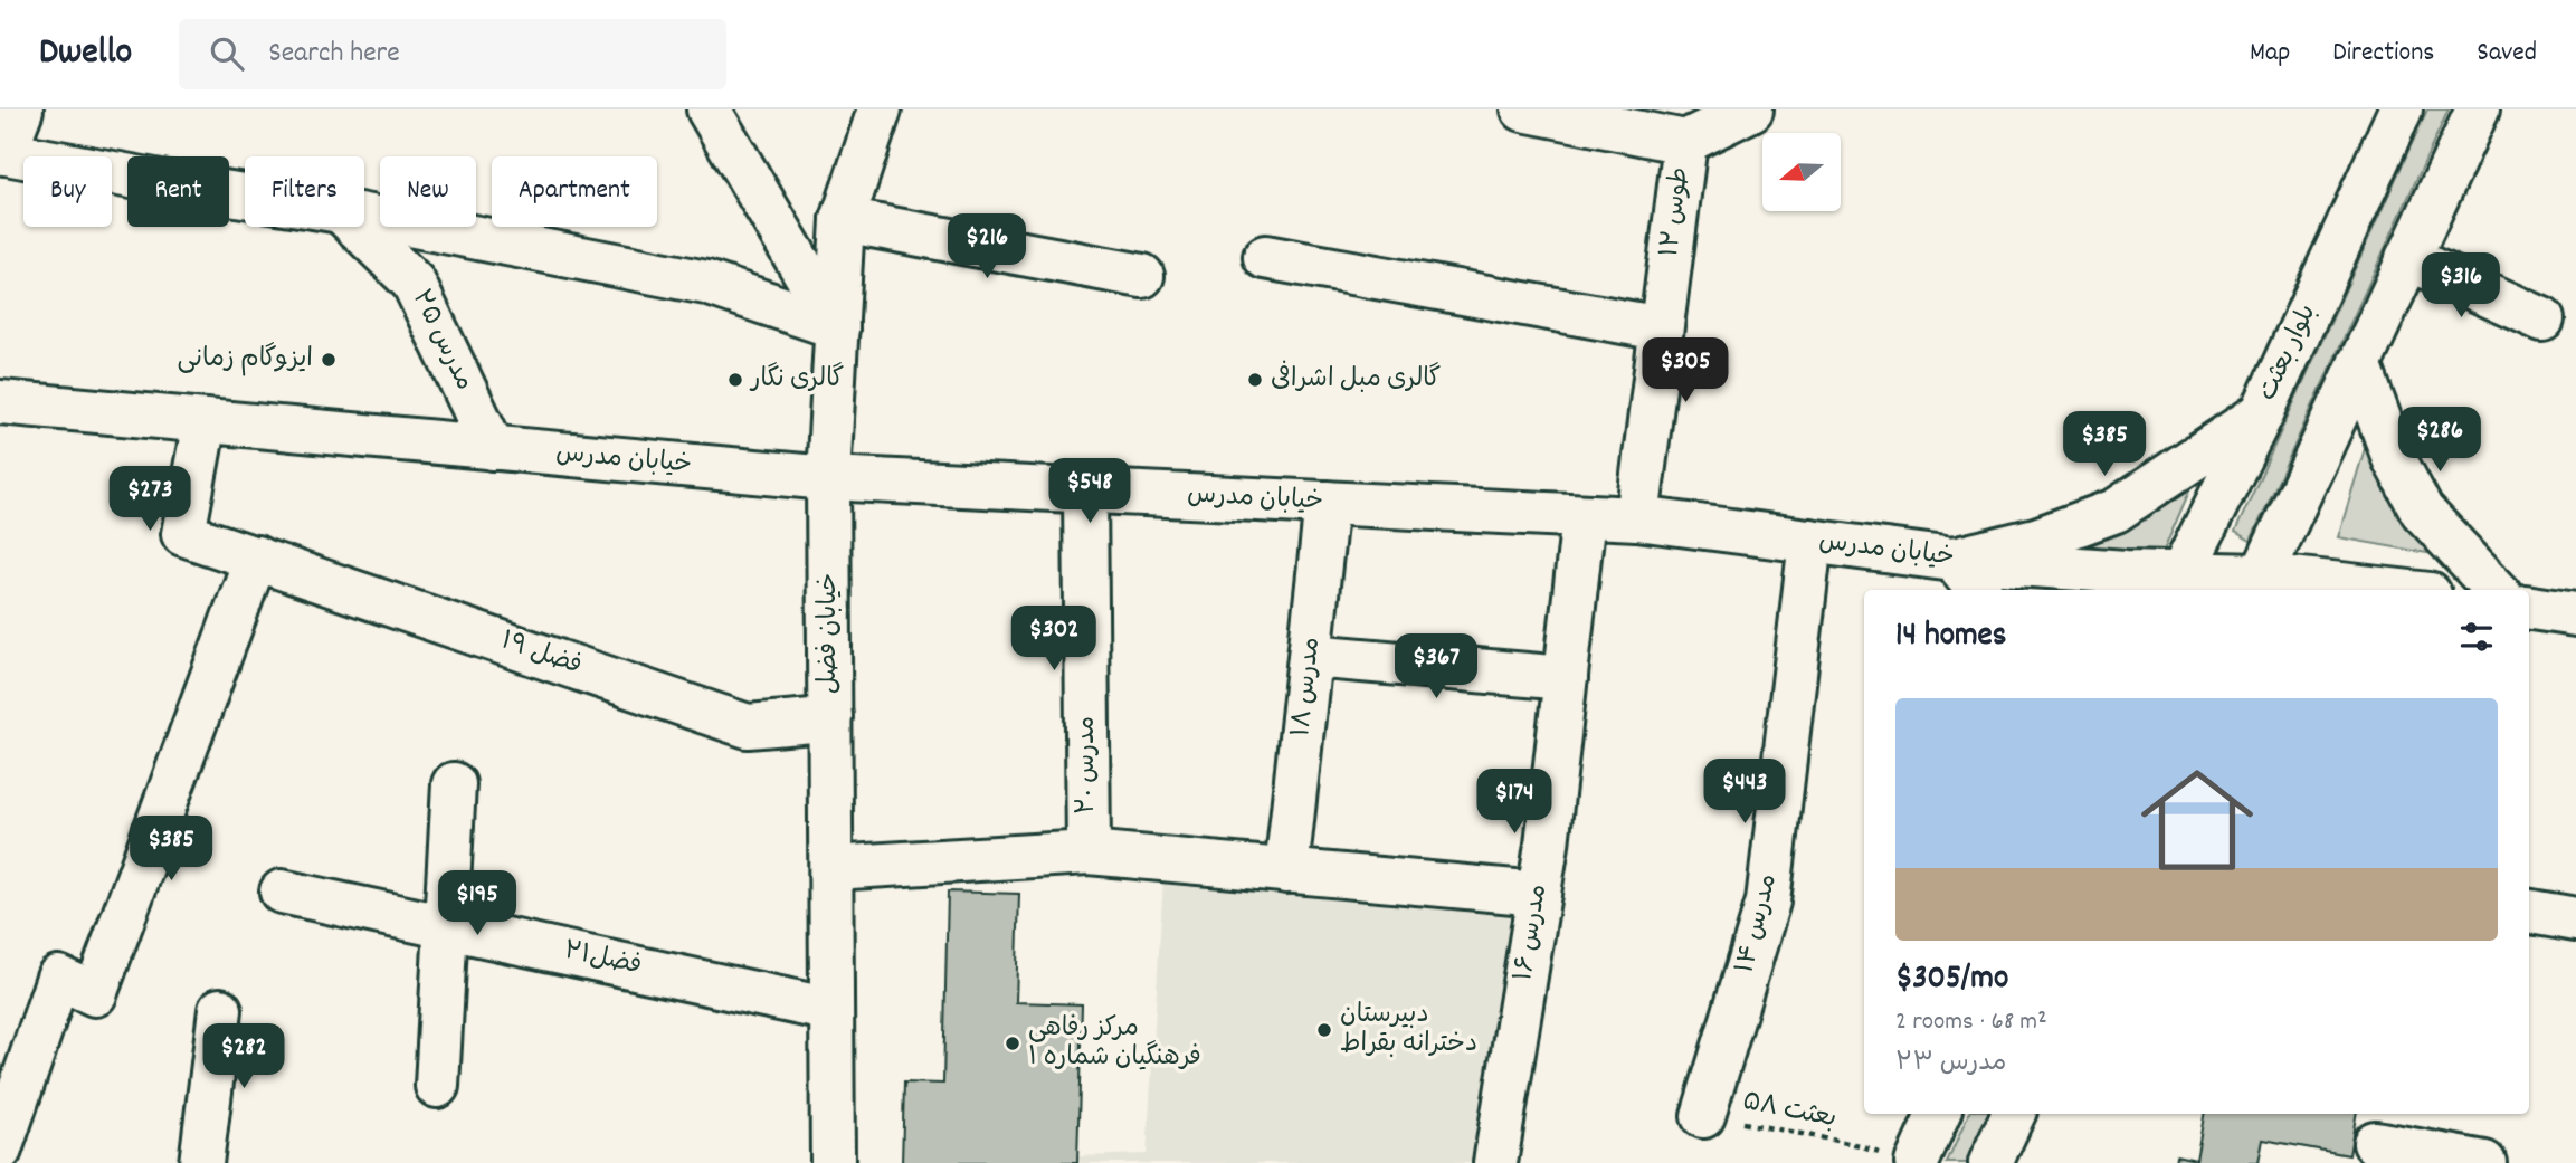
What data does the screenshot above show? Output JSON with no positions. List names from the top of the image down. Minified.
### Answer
{"streets":{"street":["طوس ۱۲","مدرس ۲۵","بلوار بعثت","خیابان مدرس","خیابان فضل","فضل ۱۹","مدرس ۱۸","مدرس ۲۰","مدرس ۱۴","مدرس ۱۶","فضل۲۱"],"path":["بعثت ۵۸"]},"crossings":[["طوس ۱۲","خیابان مدرس"],["مدرس ۲۵","خیابان مدرس"],["بلوار بعثت","خیابان مدرس"],["خیابان مدرس","خیابان فضل"],["خیابان مدرس","فضل ۱۹"],["خیابان مدرس","مدرس ۱۸"],["خیابان مدرس","مدرس ۲۰"],["خیابان مدرس","مدرس ۱۴"],["خیابان مدرس","مدرس ۱۶"],["خیابان فضل","فضل ۱۹"],["خیابان فضل","فضل۲۱"],["مدرس ۱۴","بعثت ۵۸"]],"places":["ایزوگام زمانی","گالری نگار","گالری مبل اشرافی","دبیرستان دخترانه بقراط","مرکز رفاهی فرهنگیان شماره ۱"],"north":"left","page":{"header":"Dwello","search":"Search here","nav":["Map","Directions","Saved"],"chip":["Buy","Rent","Filters","New","Apartment"],"price":["$216","$316","$305","$286","$385","$548","$273","$302","$367","$443","$174","$385","$195","$282"],"heading":"14 homes","list":[{"name":"$305/mo","note":"2 rooms · 68 m² · مدرس ۲۳"}]}}
